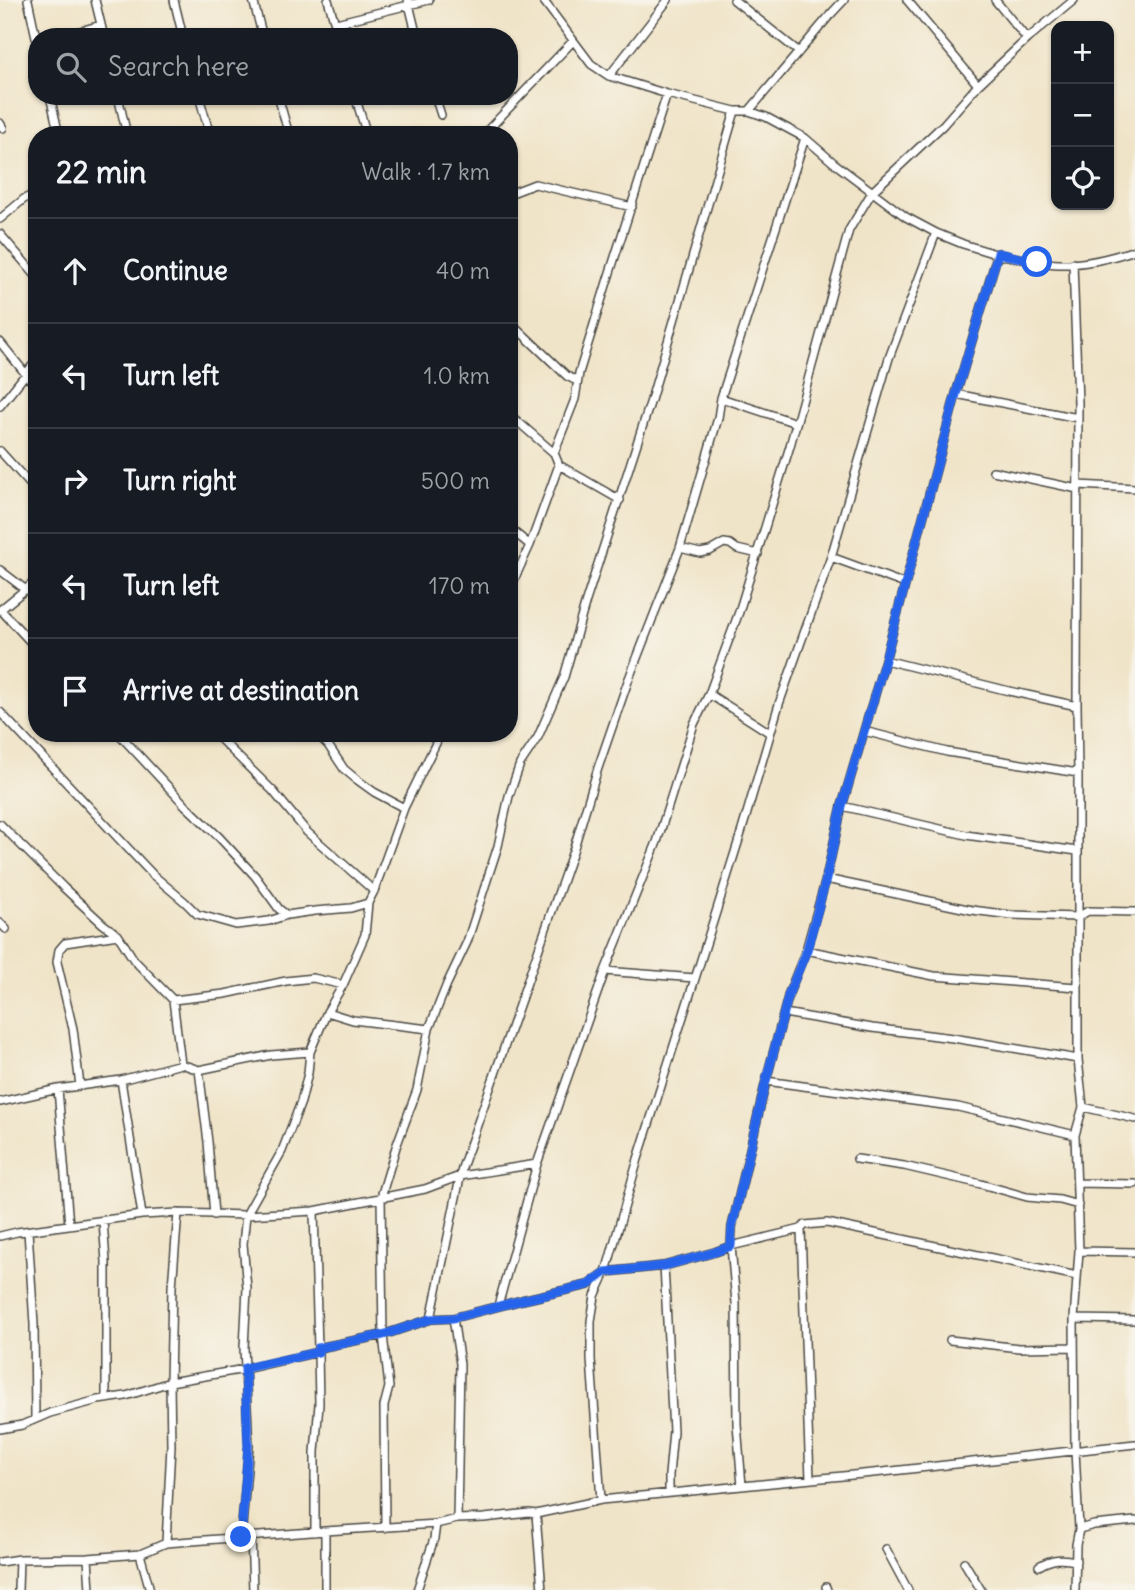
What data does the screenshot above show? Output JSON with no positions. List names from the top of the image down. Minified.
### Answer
{"page":{"map_buttons":["+","−"],"search":"Search here","heading":["22 min","Walk · 1.7 km"],"list":[["Continue","40 m"],["Turn left","1.0 km"],["Turn right","500 m"],["Turn left","170 m"],"Arrive at destination"]}}
